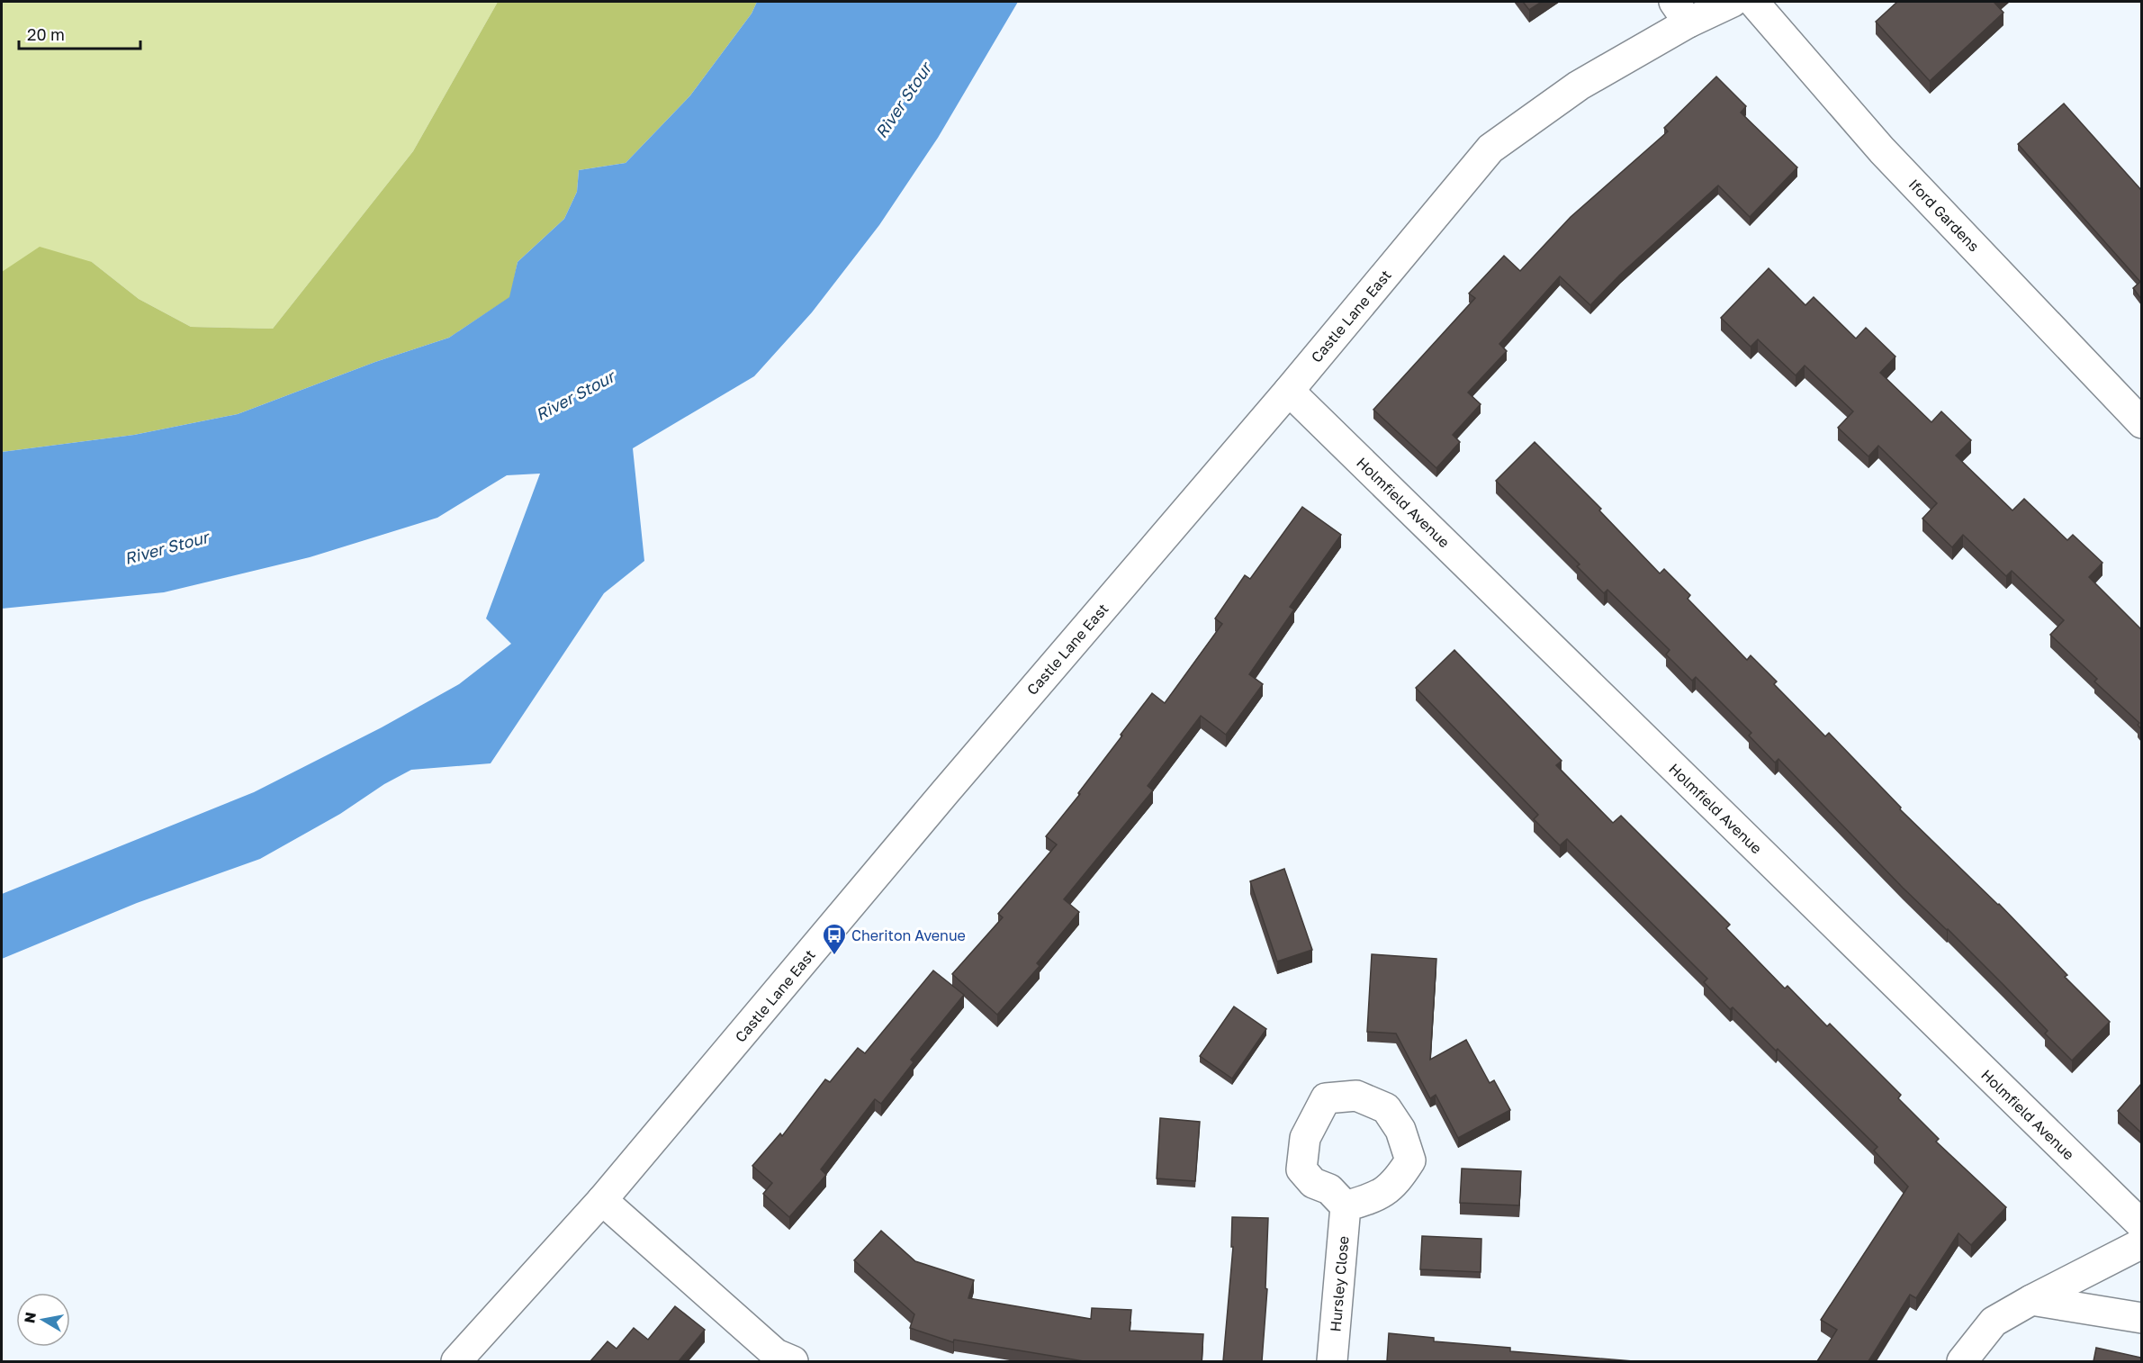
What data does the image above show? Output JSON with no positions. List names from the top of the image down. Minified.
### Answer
{"streets":{"street":["Iford Gardens","Castle Lane East","Holmfield Avenue","Hursley Close"]},"crossings":[["Castle Lane East","Holmfield Avenue"]],"water":["River Stour"],"places":{"bus stop":["Cheriton Avenue"]},"scale_bar":"20 m","north":"left"}
